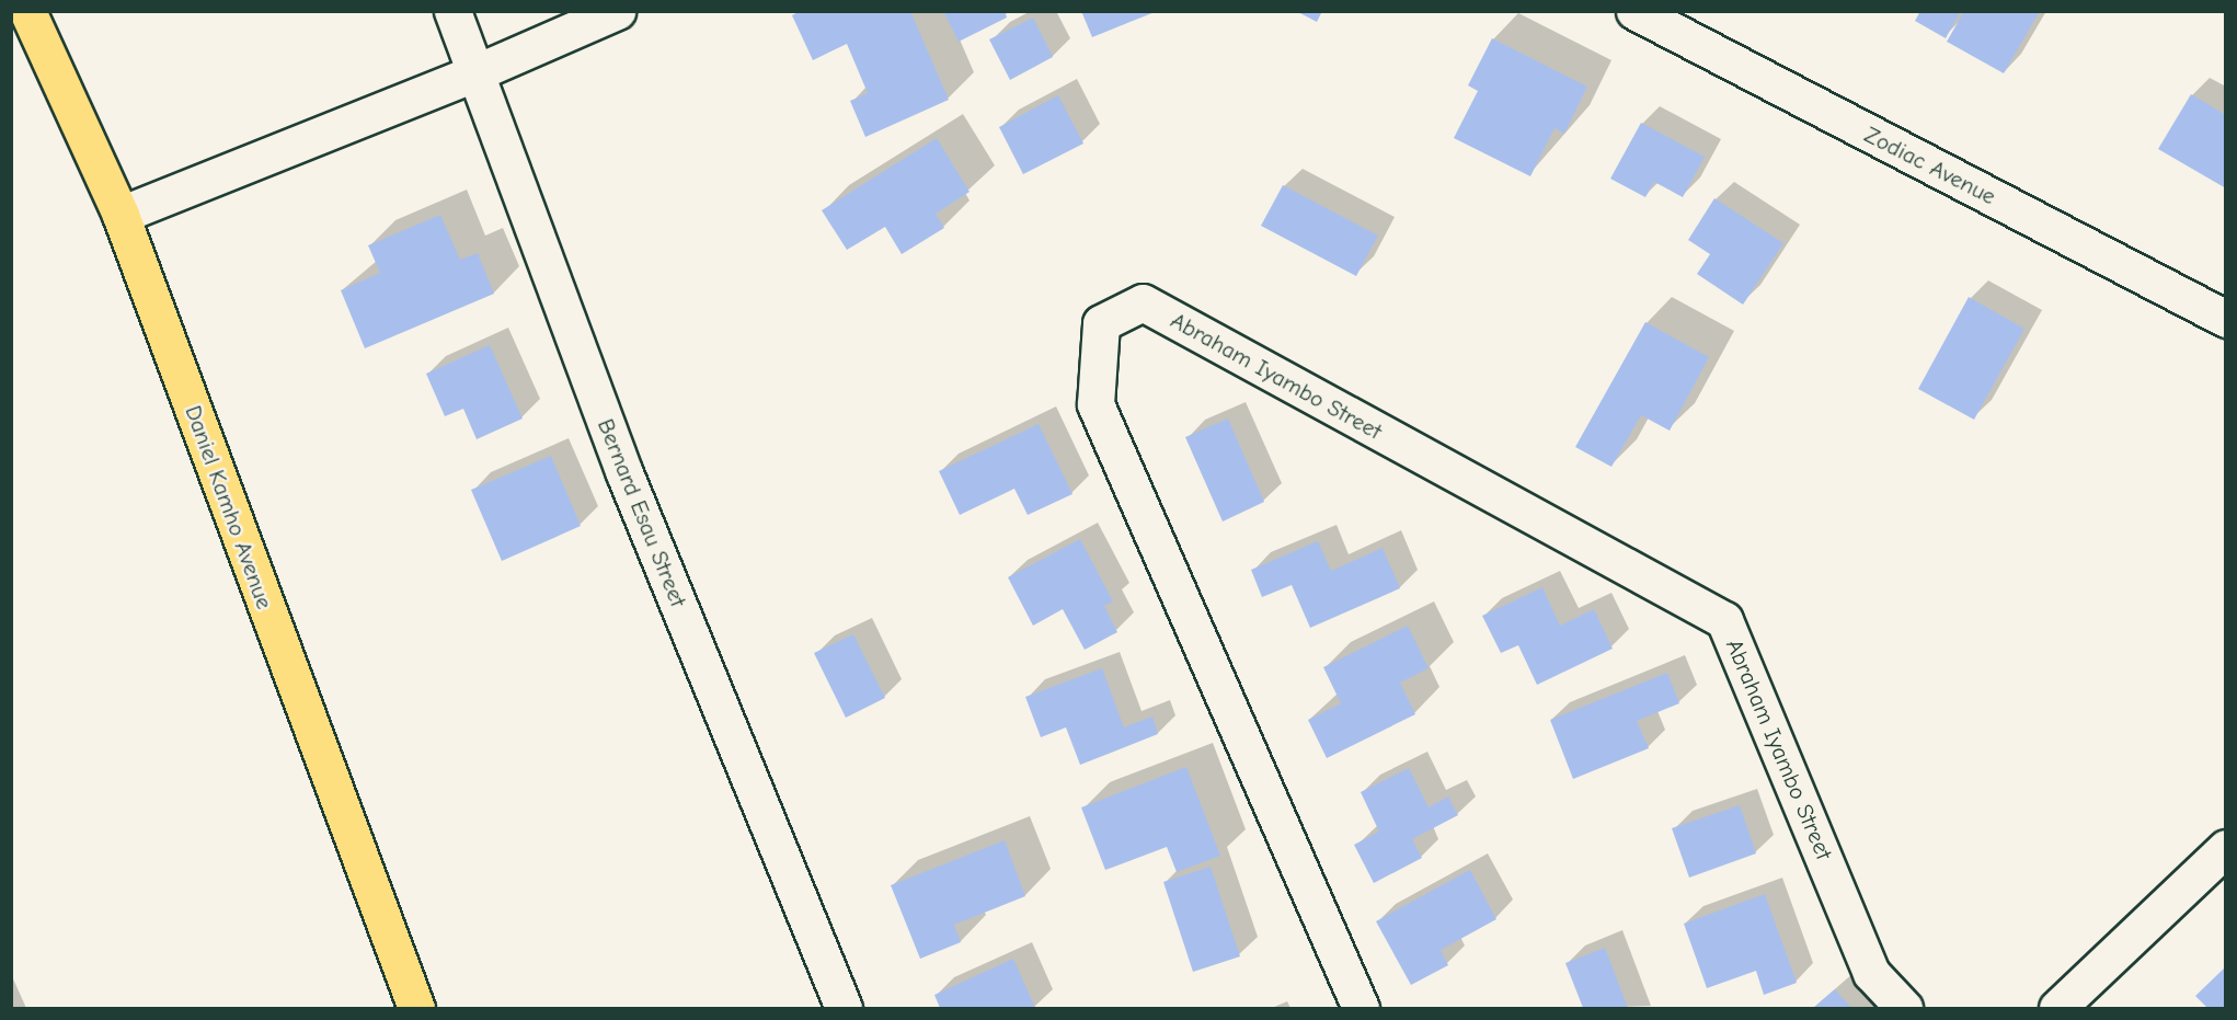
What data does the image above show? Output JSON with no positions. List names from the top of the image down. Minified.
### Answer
{"streets":{"main road":["Daniel Kamho Avenue"],"street":["Zodiac Avenue","Abraham Iyambo Street","Bernard Esau Street"]}}
